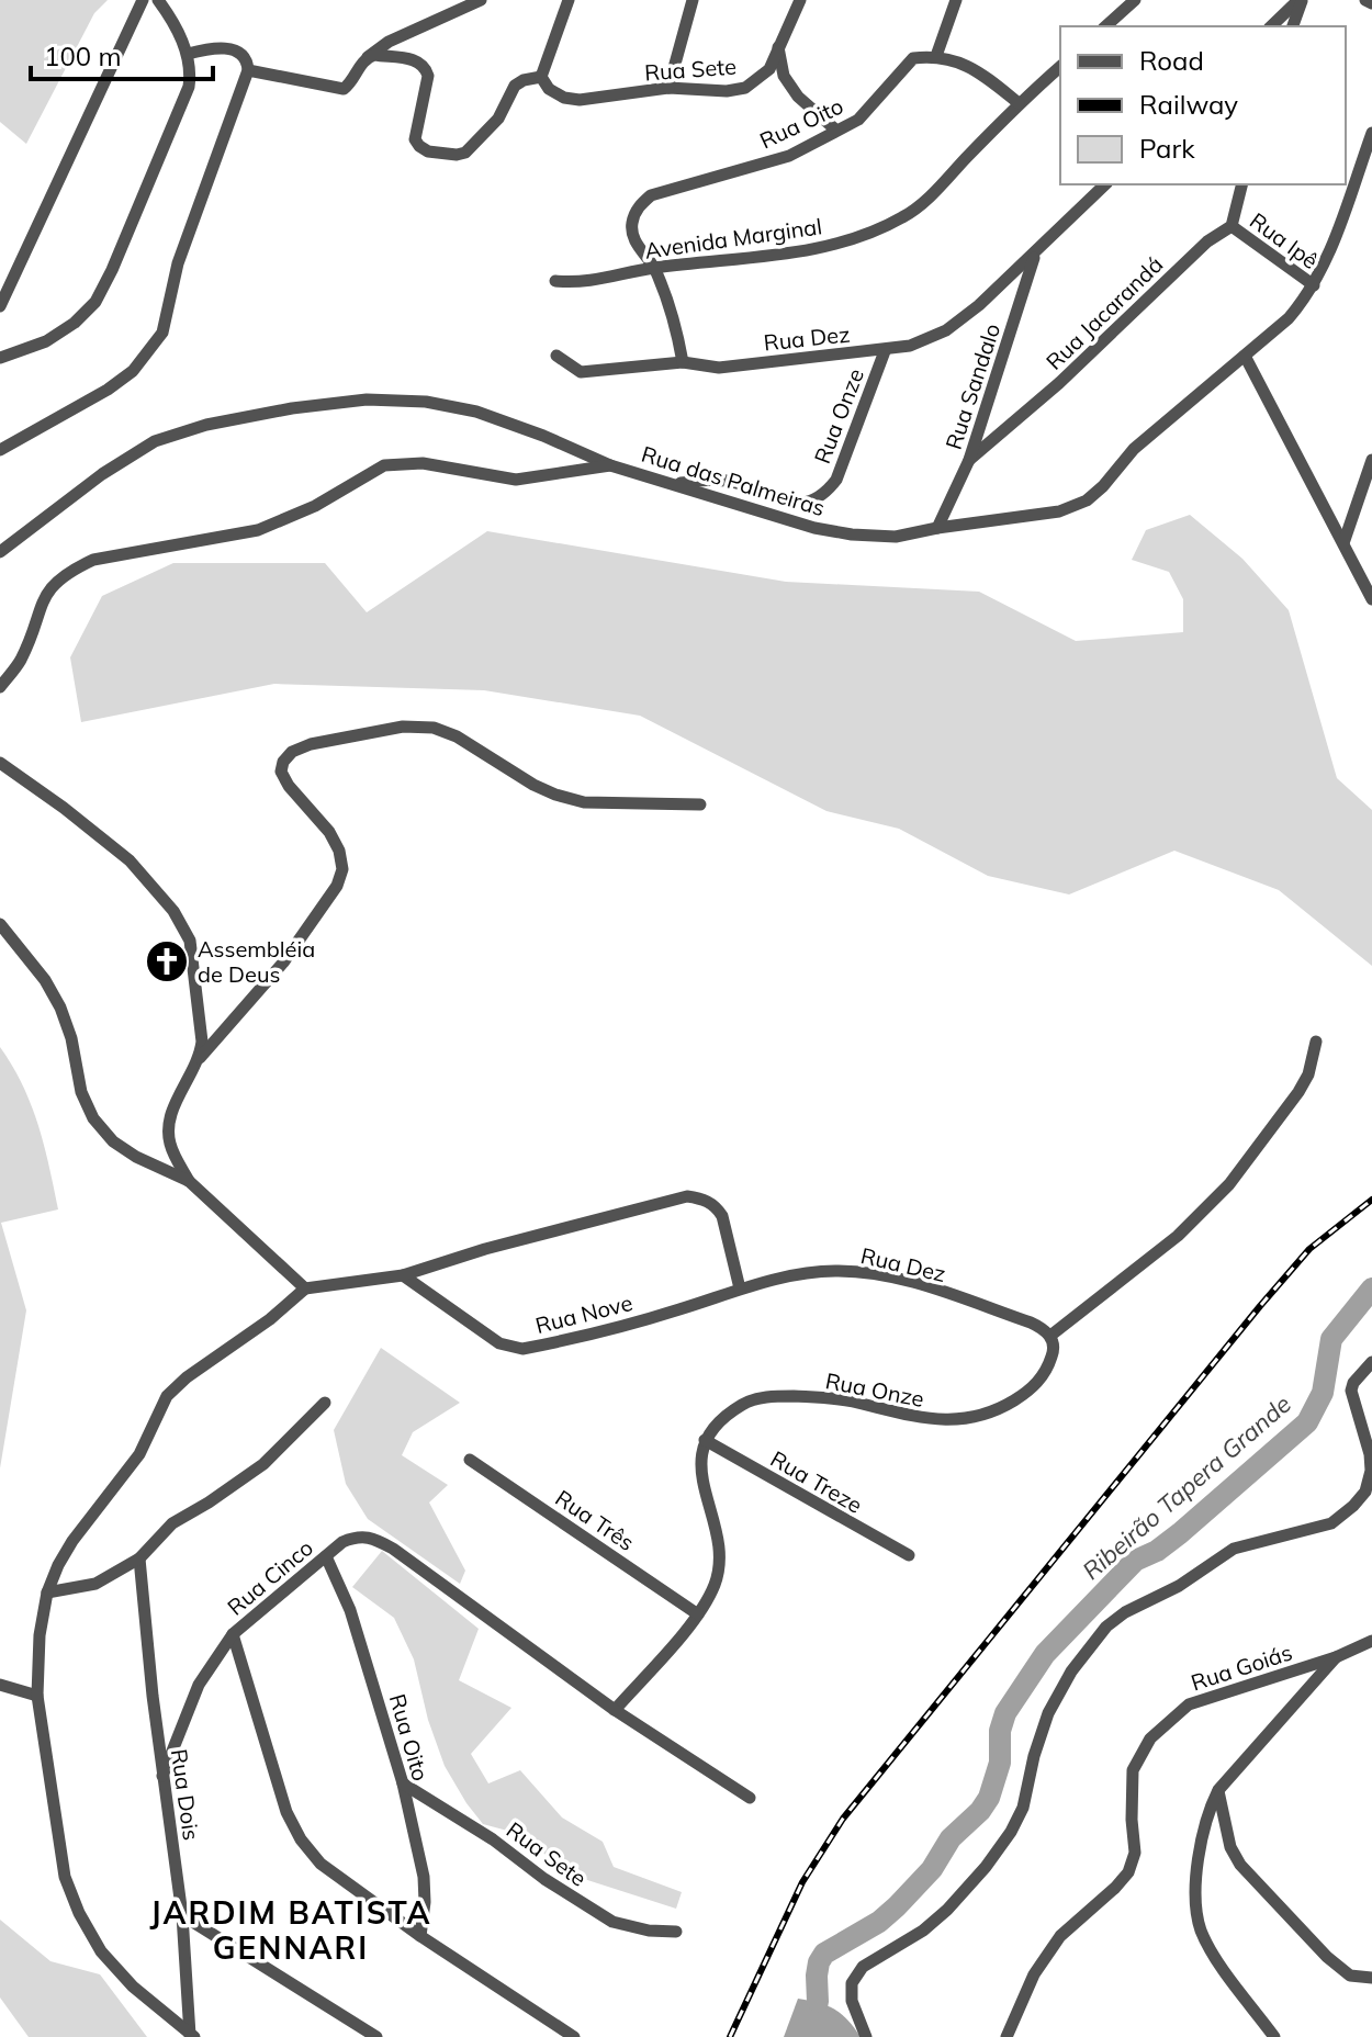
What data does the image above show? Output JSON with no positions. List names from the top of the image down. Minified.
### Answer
{"streets":{"street":["Rua Sete","Rua Oito","Avenida Marginal","Rua Ipê","Rua Jacarandá","Rua Dez","Rua Sandalo","Rua Onze","Rua das Palmeiras","Rua Nove","Rua Treze","Rua Três","Rua Cinco","Rua Goiás","Rua Dois"]},"crossings":[["Rua Sete","Rua Oito"],["Rua Oito","Avenida Marginal"],["Rua Oito","Rua Cinco"],["Rua Ipê","Rua Jacarandá"],["Rua Ipê","Rua das Palmeiras"],["Rua Jacarandá","Rua Sandalo"],["Rua Dez","Rua Sandalo"],["Rua Dez","Rua Onze"],["Rua Dez","Rua Nove"],["Rua Sandalo","Rua das Palmeiras"],["Rua Onze","Rua das Palmeiras"],["Rua Onze","Rua Treze"]],"districts":["JARDIM BATISTA GENNARI"],"water":["Ribeirão Tapera Grande"],"places":{"church":["Assembléia de Deus"]},"legend":["Road","Railway","Park"],"scale_bar":"100 m"}
